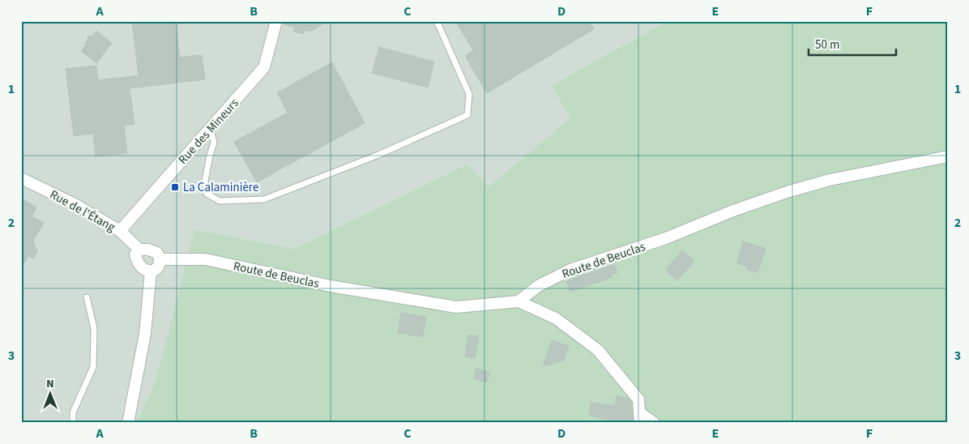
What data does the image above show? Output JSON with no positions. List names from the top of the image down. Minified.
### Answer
{"streets":{"street":["Rue des Mineurs","Rue de l'Étang","Route de Beuclas"]},"crossings":[["Rue des Mineurs","Rue de l'Étang"],["Rue de l'Étang","Route de Beuclas"]],"places":{"transit":["La Calaminière"]},"scale_bar":"50 m","north":"top","grid":{"columns":["A","B","C","D","E","F"],"rows":["1","2","3"]}}
